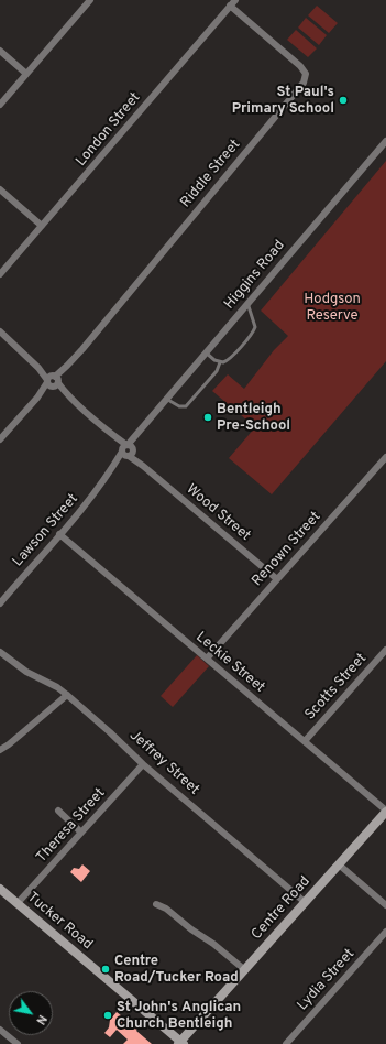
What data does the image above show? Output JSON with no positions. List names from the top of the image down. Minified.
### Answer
{"streets":{"main road":["Centre Road","Tucker Road"],"street":["London Street","Riddle Street","Higgins Road","Wood Street","Lawson Street","Renown Street","Leckie Street","Scotts Street","Jeffrey Street","Theresa Street","Lydia Street"]},"crossings":[["London Street","Riddle Street"],["Riddle Street","Wood Street"],["Higgins Road","Wood Street"],["Higgins Road","Lawson Street"],["Wood Street","Lawson Street"],["Wood Street","Renown Street"],["Lawson Street","Leckie Street"],["Renown Street","Leckie Street"],["Leckie Street","Scotts Street"],["Leckie Street","Centre Road"],["Jeffrey Street","Theresa Street"],["Jeffrey Street","Centre Road"],["Theresa Street","Tucker Road"],["Centre Road","Tucker Road"]],"parks":["Hodgson Reserve"],"places":["St Paul's Primary School","Bentleigh Pre-School","Centre Road/Tucker Road","St John's Anglican Church Bentleigh"],"north":"bottom right"}
